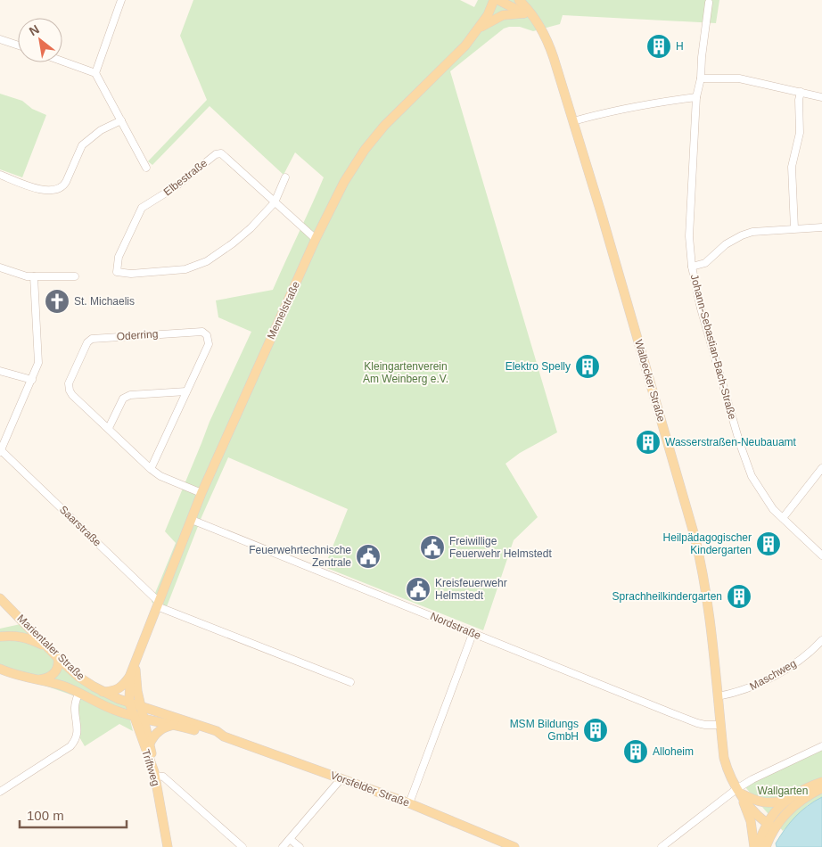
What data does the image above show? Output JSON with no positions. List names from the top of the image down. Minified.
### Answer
{"streets":{"main road":["Memelstraße","Walbecker Straße","Marientaler Straße","Triftweg","Vorsfelder Straße"],"street":["Elbestraße","Oderring","Johann-Sebastian-Bach-Straße","Saarstraße","Nordstraße","Maschweg"]},"crossings":[["Elbestraße","Memelstraße"],["Memelstraße","Oderring"],["Memelstraße","Saarstraße"],["Memelstraße","Nordstraße"],["Memelstraße","Marientaler Straße"],["Memelstraße","Triftweg"],["Memelstraße","Vorsfelder Straße"],["Walbecker Straße","Nordstraße"],["Walbecker Straße","Maschweg"],["Marientaler Straße","Triftweg"],["Marientaler Straße","Vorsfelder Straße"],["Triftweg","Vorsfelder Straße"]],"parks":["Kleingartenverein Am Weinberg e.V.","Wallgarten"],"places":{"building":["H","Elektro Spelly","Wasserstraßen-Neubauamt","Heilpädagogischer Kindergarten","Sprachheilkindergarten","MSM Bildungs GmbH","Alloheim"],"church":["St. Michaelis"],"public building":["Freiwillige Feuerwehr Helmstedt","Feuerwehrtechnische Zentrale","Kreisfeuerwehr Helmstedt"]},"scale_bar":"100 m","north":"top left"}
